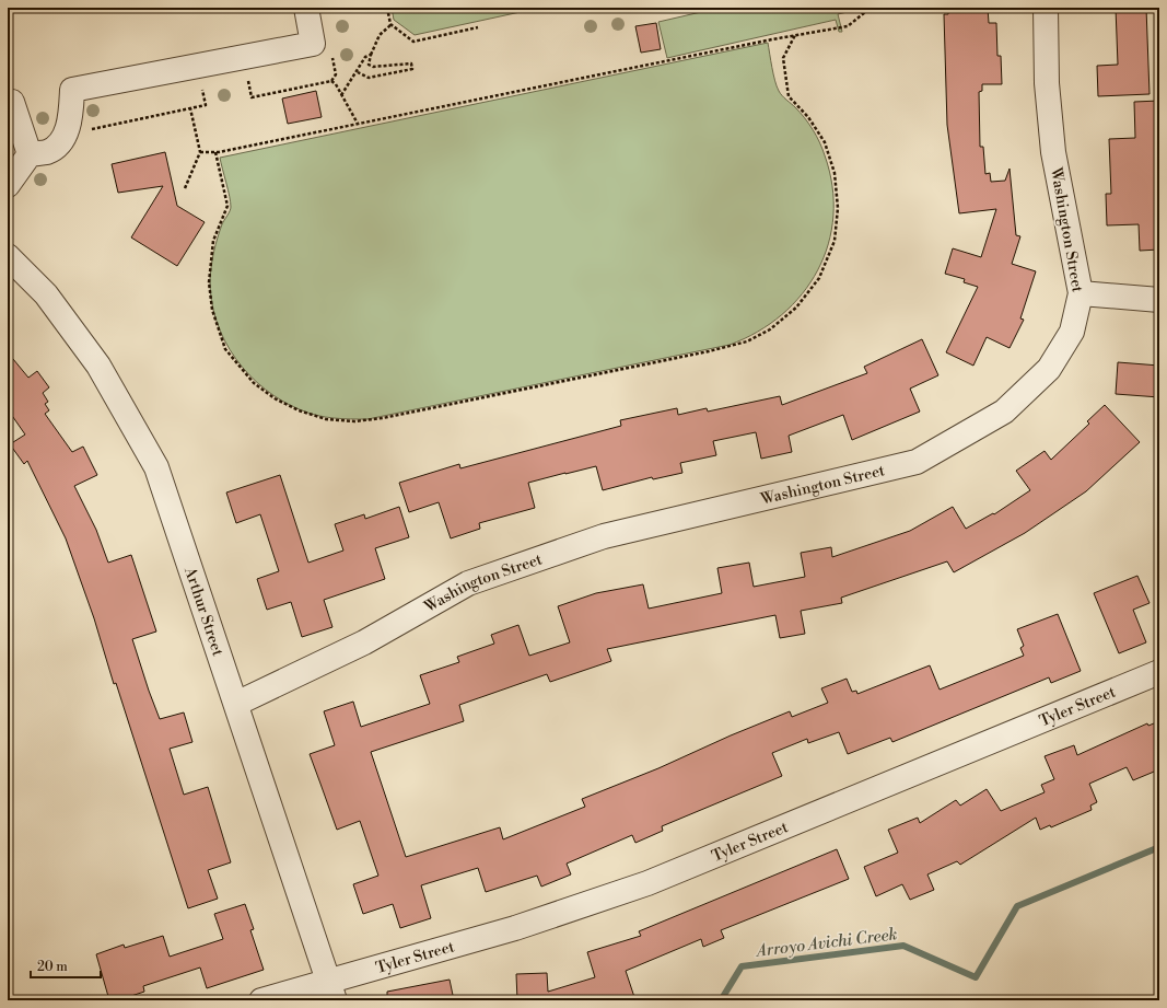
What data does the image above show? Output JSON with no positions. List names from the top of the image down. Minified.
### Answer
{"streets":{"street":["Washington Street","Arthur Street","Tyler Street"]},"crossings":[["Washington Street","Arthur Street"],["Arthur Street","Tyler Street"]],"water":["Arroyo Avichi Creek"],"scale_bar":"20 m"}
